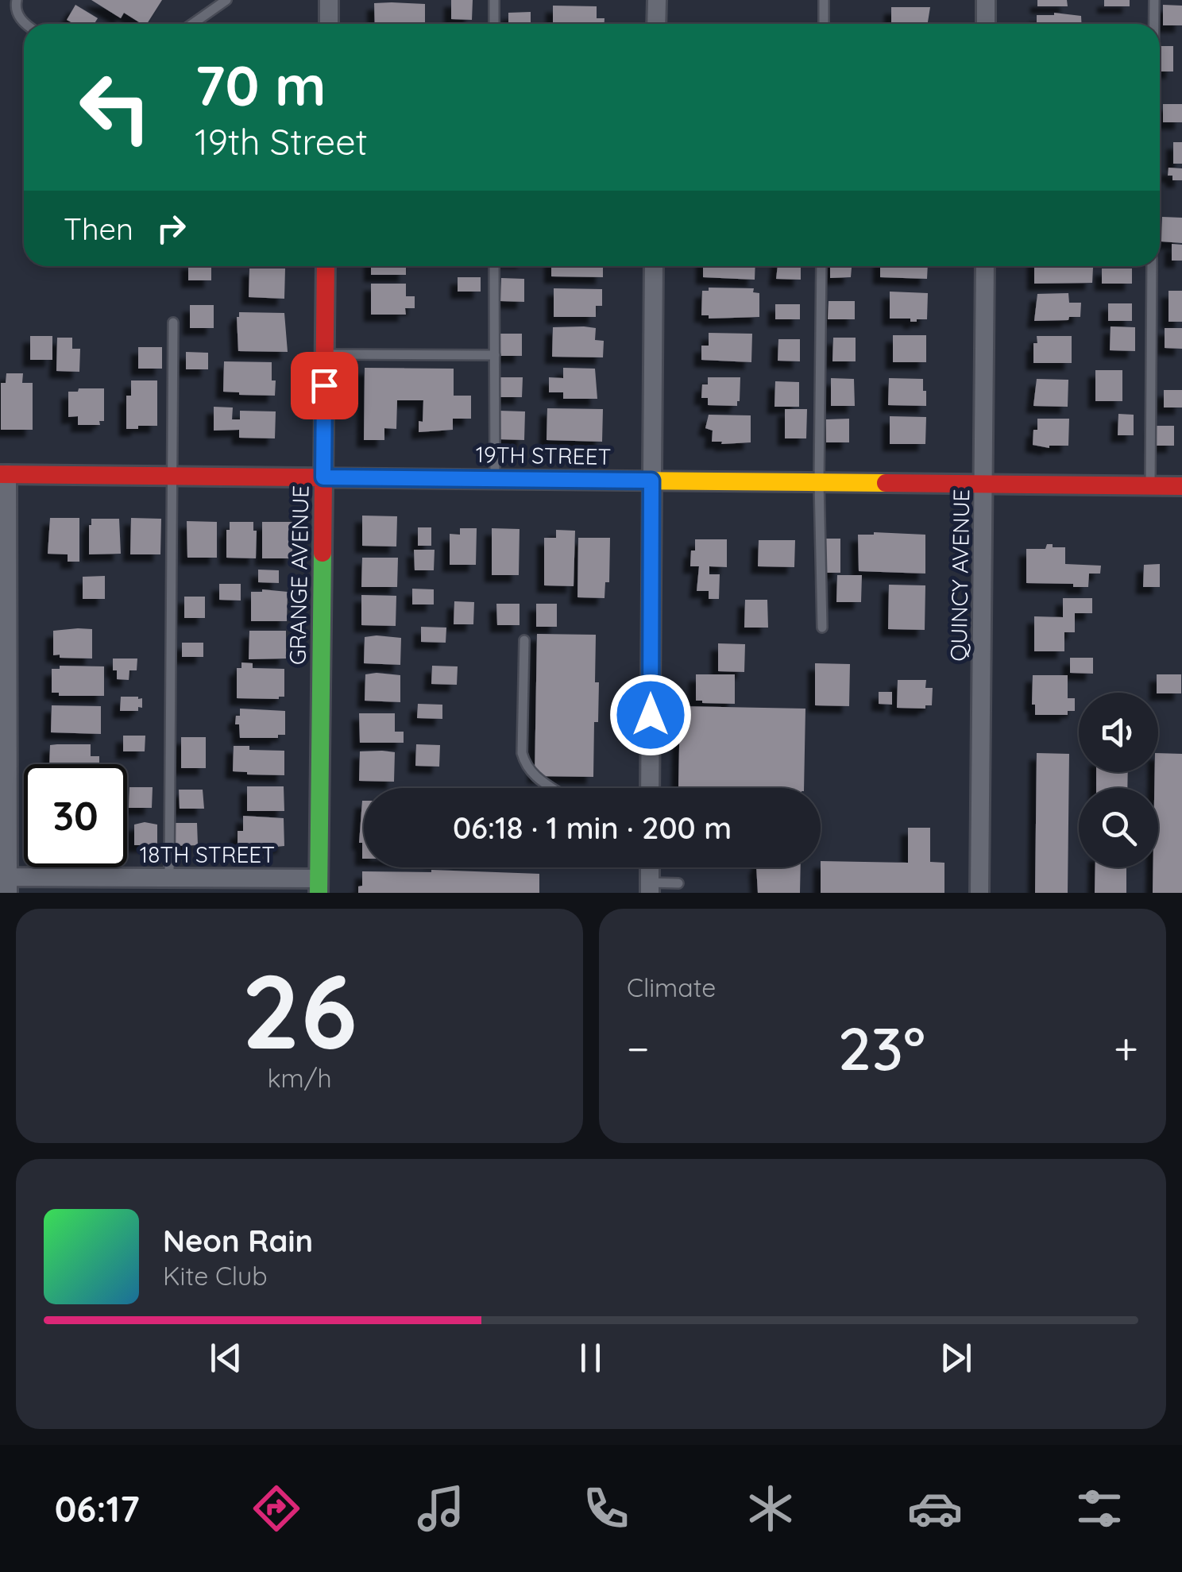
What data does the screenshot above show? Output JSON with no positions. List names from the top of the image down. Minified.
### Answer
{"streets":{"street":["19TH STREET","GRANGE AVENUE","QUINCY AVENUE","18TH STREET"]},"crossings":[["19TH STREET","GRANGE AVENUE"],["19TH STREET","QUINCY AVENUE"],["GRANGE AVENUE","18TH STREET"]],"page":{"turn":["70 m","19th Street"],"then":"Then","limit":"30","trip":"06:18 · 1 min · 200 m","tile":[["26","km/h"],"Climate"],"heat":["−","23°","+"],"song":["Neon Rain","Kite Club"],"tabs":"06:17"}}
